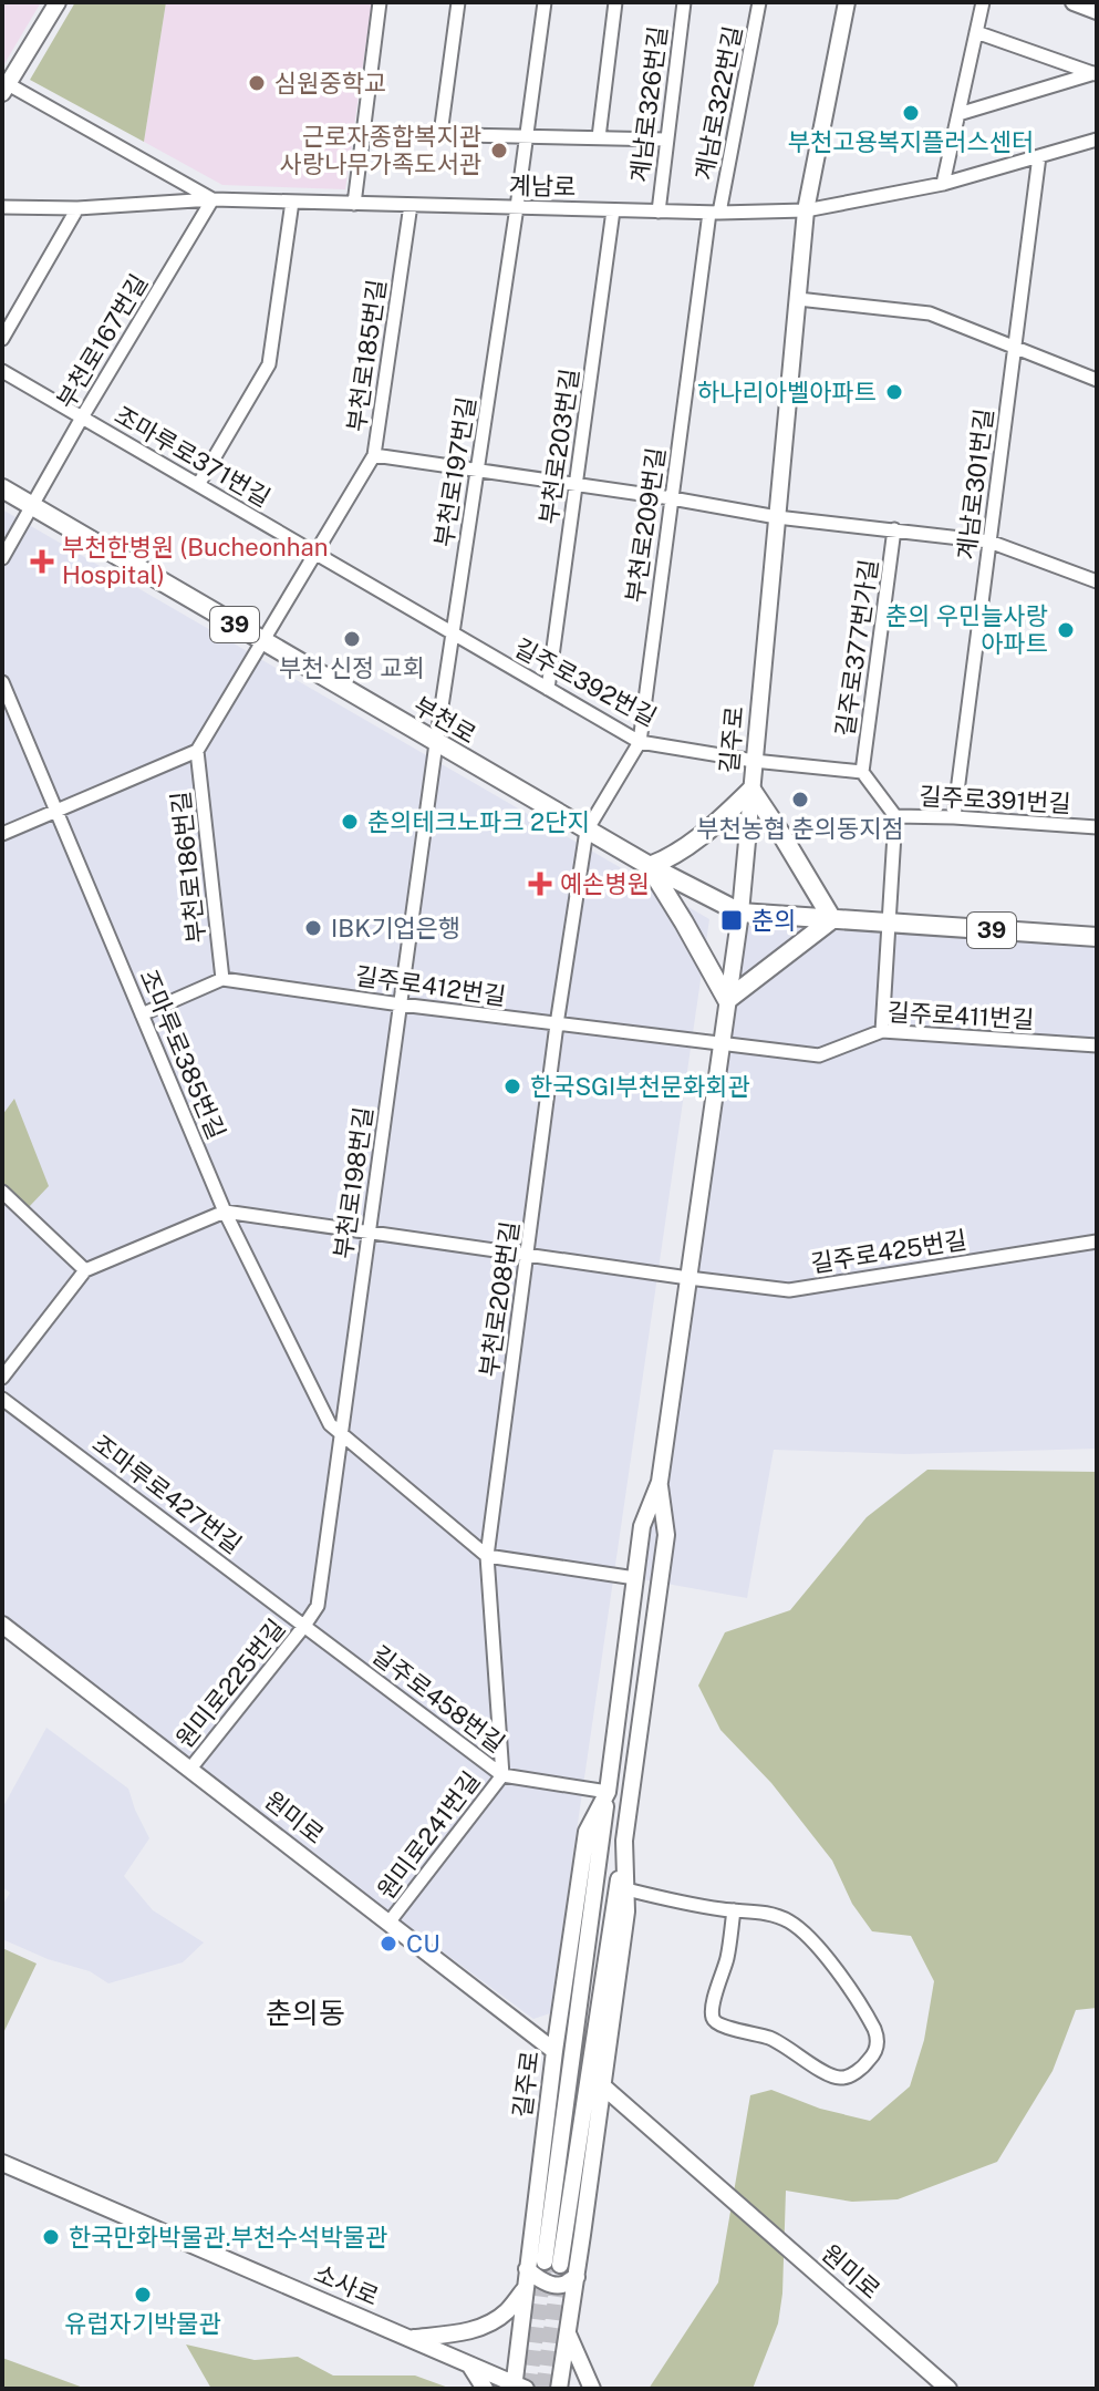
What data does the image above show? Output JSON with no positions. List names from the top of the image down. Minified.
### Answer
{"streets":{"main road":["39","부천로"],"street":["계남로322번길","계남로326번길","계남로","부천로167번길","부천로185번길","부천로203번길","조마루로371번길","부천로197번길","계남로301번길","부천로209번길","길주로377번가길","길주로392번길","길주로","길주로391번길","부천로186번길","길주로412번길","길주로411번길","조마루로385번길","부천로198번길","길주로425번길","부천로208번길","조마루로427번길","원미로225번길","길주로458번길","원미로","원미로241번길","소사로"]},"crossings":[["계남로322번길","계남로"],["계남로322번길","부천로209번길"],["계남로326번길","계남로"],["계남로","부천로167번길"],["계남로","부천로185번길"],["계남로","부천로203번길"],["계남로","부천로197번길"],["계남로","계남로301번길"],["계남로","부천로209번길"],["계남로","길주로"],["부천로167번길","조마루로371번길"],["부천로167번길","부천로"],["부천로185번길","조마루로371번길"],["부천로185번길","부천로"],["부천로203번길","길주로392번길"],["조마루로371번길","부천로197번길"],["조마루로371번길","길주로392번길"],["부천로197번길","길주로392번길"],["부천로197번길","부천로"],["부천로197번길","부천로198번길"],["계남로301번길","길주로391번길"],["부천로209번길","길주로392번길"],["부천로209번길","부천로"],["부천로209번길","부천로208번길"],["길주로377번가길","길주로391번길"],["길주로392번길","길주로"],["부천로","길주로"],["부천로","부천로198번길"],["부천로","부천로208번길"],["길주로","길주로412번길"],["길주로","길주로411번길"],["길주로","길주로425번길"],["길주로","길주로458번길"],["길주로","원미로"],["길주로","소사로"],["부천로186번길","길주로412번길"],["부천로186번길","조마루로385번길"],["길주로412번길","길주로411번길"],["길주로412번길","부천로198번길"],["길주로412번길","부천로208번길"],["조마루로385번길","부천로198번길"],["조마루로385번길","길주로425번길"],["조마루로385번길","부천로208번길"],["부천로198번길","길주로425번길"],["부천로198번길","조마루로427번길"],["부천로198번길","원미로225번길"],["부천로198번길","길주로458번길"],["길주로425번길","부천로208번길"],["부천로208번길","길주로458번길"],["부천로208번길","원미로241번길"],["조마루로427번길","원미로225번길"],["조마루로427번길","길주로458번길"],["원미로225번길","길주로458번길"],["원미로225번길","원미로"],["길주로458번길","원미로241번길"],["원미로","원미로241번길"]],"districts":["춘의동"],"places":{"other":["심원중학교","부천고용복지플러스센터","근로자종합복지관 사랑나무가족도서관","하나리아벨아파트","춘의 우민늘사랑 아파트","부천 신정 교회","부천농협 춘의동지점","춘의테크노파크 2단지","IBK기업은행","한국SGI부천문화회관","CU","한국만화박물관.부천수석박물관","유럽자기박물관"],"health":["부천한병원 (Bucheonhan Hospital)","예손병원"],"transit":["춘의"]}}
